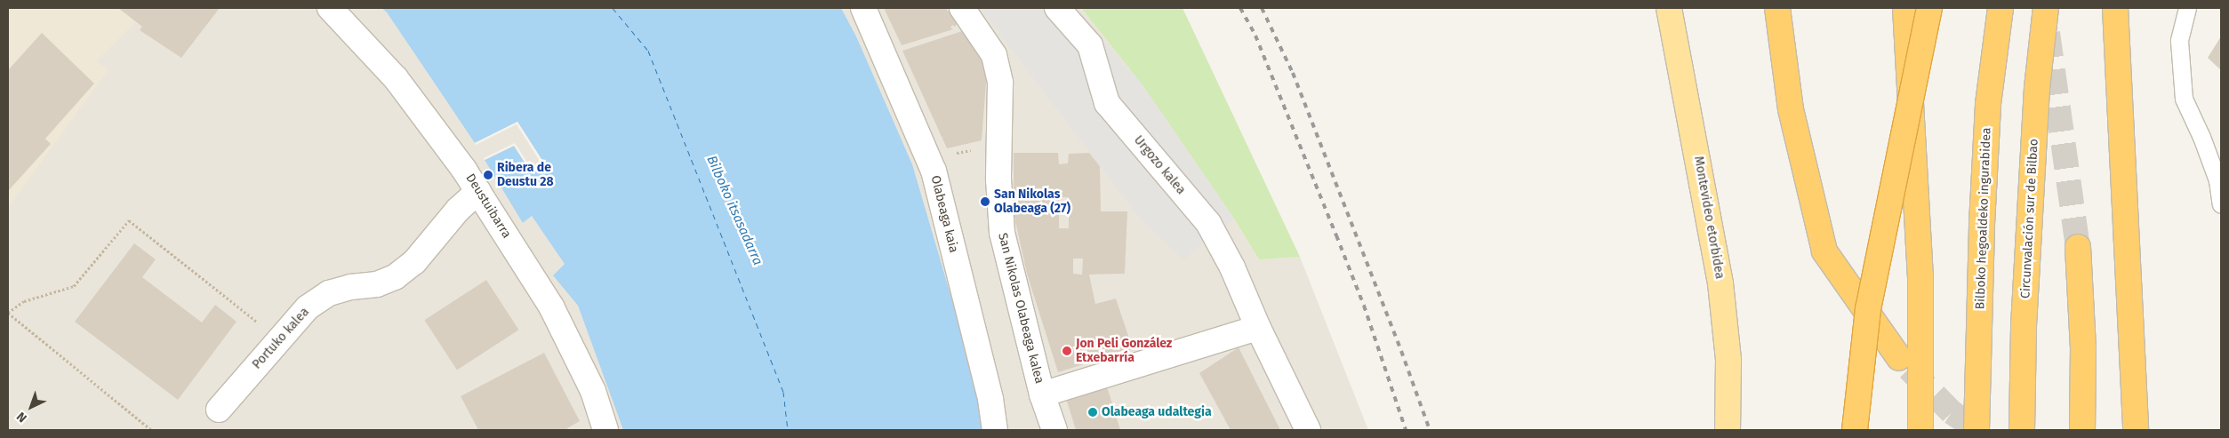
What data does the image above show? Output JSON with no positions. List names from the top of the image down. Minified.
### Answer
{"streets":{"highway":["Bilboko hegoaldeko ingurabidea","Circunvalación sur de Bilbao"],"main road":["Montevideo etorbidea"],"street":["Urgozo kalea","Deustuibarra","Olabeaga kaia","San Nikolas Olabeaga kalea","Portuko kalea"]},"crossings":[["Deustuibarra","Portuko kalea"]],"water":["Bilboko itsasadarra"],"places":["Ribera de Deustu 28","San Nikolas Olabeaga (27)","Jon Peli González Etxebarría","Olabeaga udaltegia"],"north":"bottom left"}
